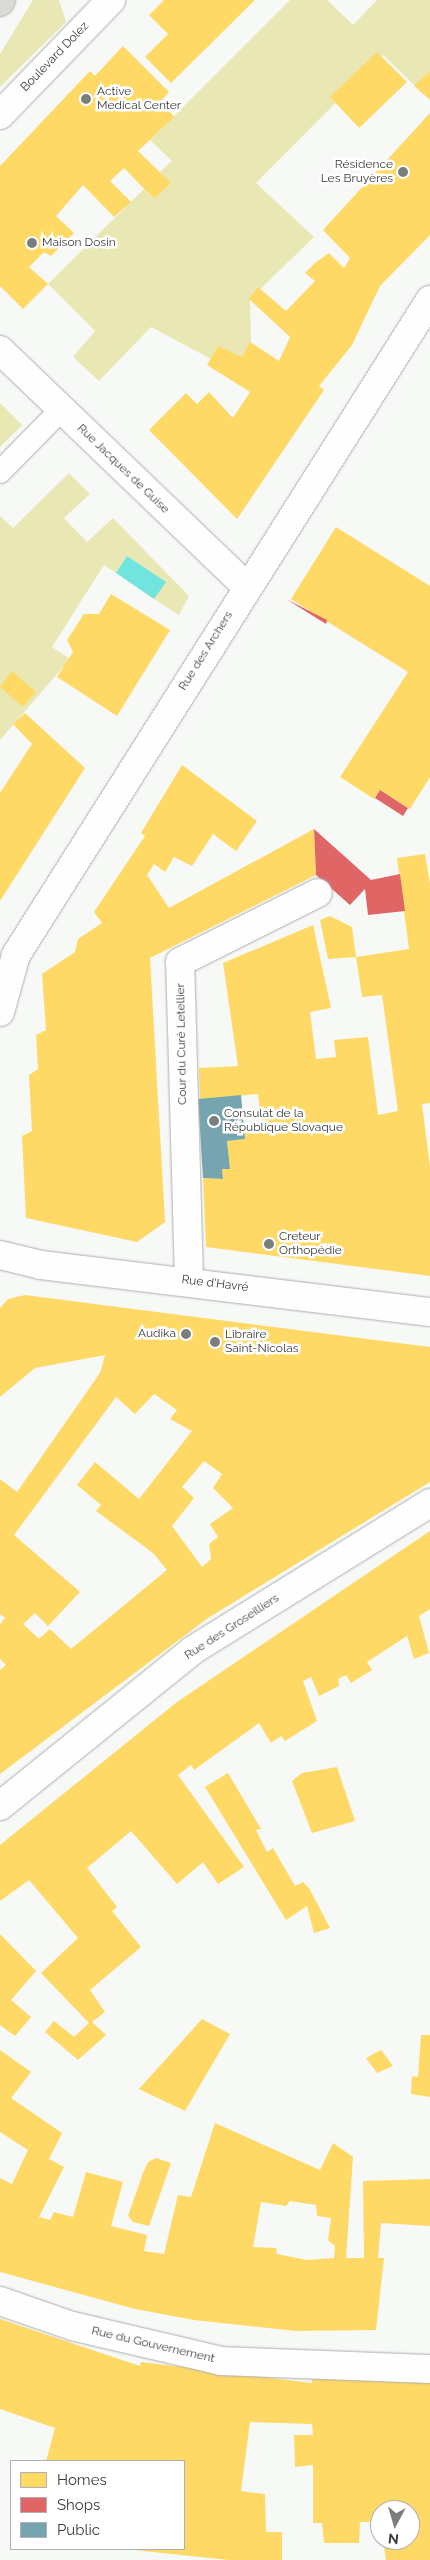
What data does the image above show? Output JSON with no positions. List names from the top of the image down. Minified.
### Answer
{"streets":{"street":["Boulevard Dolez","Rue Jacques de Guise","Rue des Archers","Cour du Curé Letellier","Rue d'Havré","Rue des Groseilliers","Rue du Gouvernement"]},"crossings":[["Rue Jacques de Guise","Rue des Archers"],["Cour du Curé Letellier","Rue d'Havré"]],"places":["Active Medical Center","Résidence Les Bruyères","Maison Dosin","Consulat de la République Slovaque","Creteur Orthopédie","Audika","Libraire Saint-Nicolas"],"legend":["Homes","Shops","Public"],"north":"bottom"}
